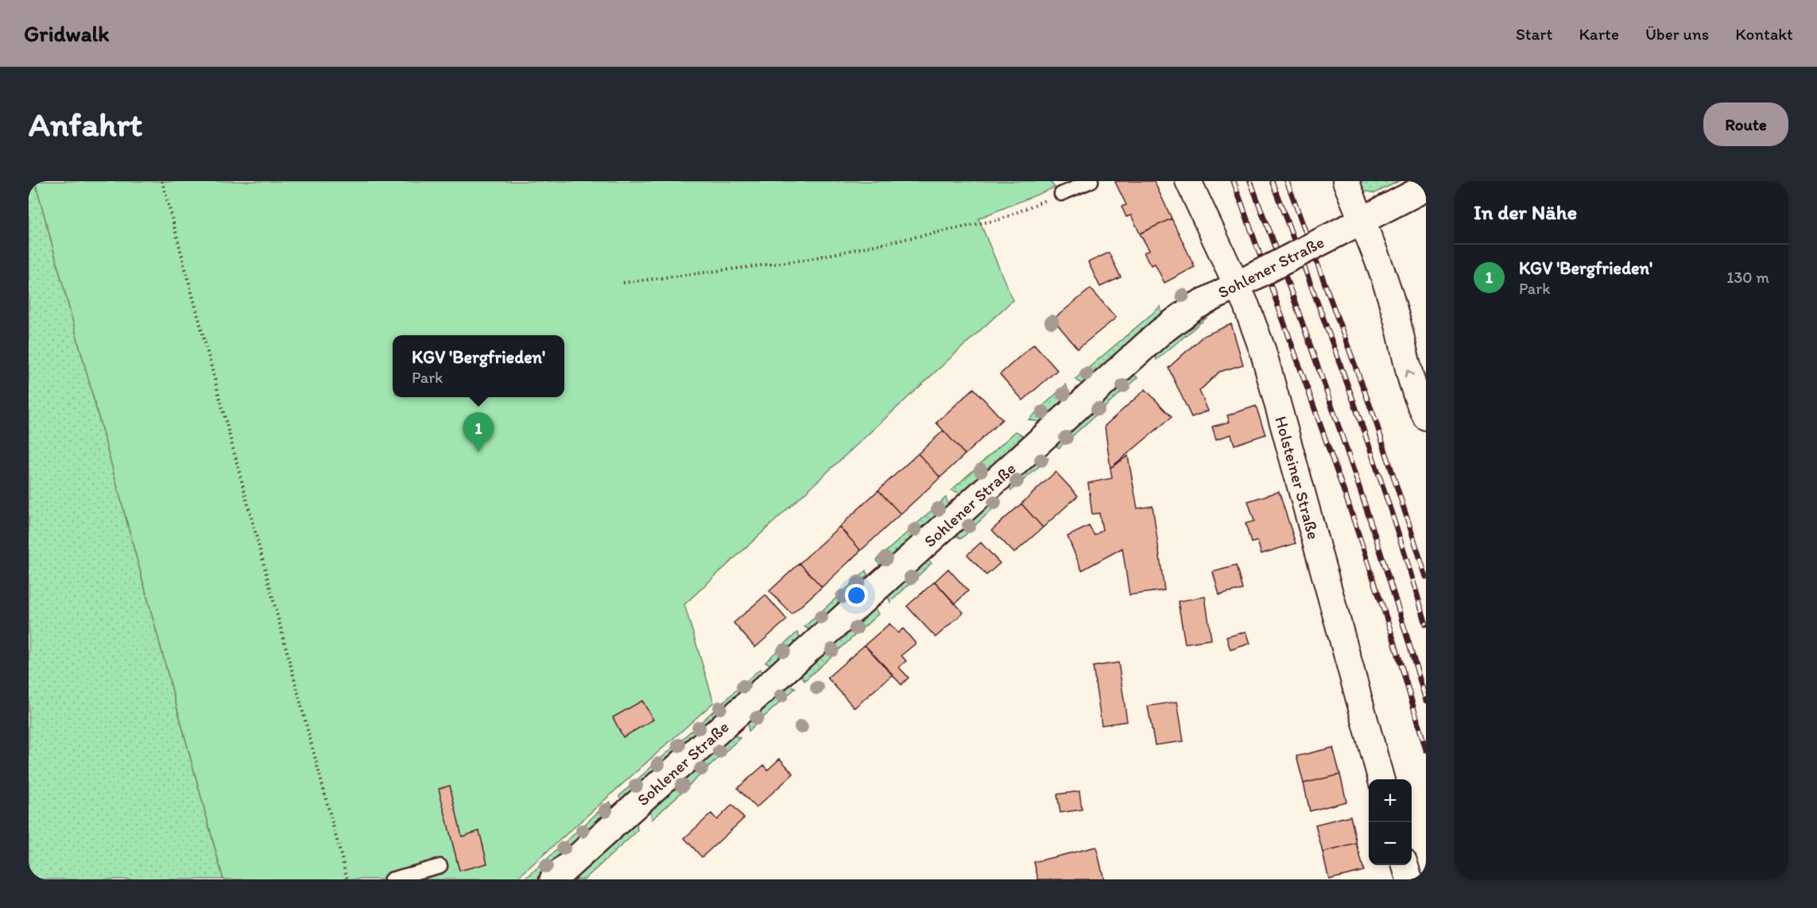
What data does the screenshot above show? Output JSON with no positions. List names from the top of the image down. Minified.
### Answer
{"streets":{"street":["Sohlener Straße","Holsteiner Straße"]},"crossings":[["Sohlener Straße","Holsteiner Straße"]],"page":{"header":"Gridwalk","nav":["Start","Karte","Über uns","Kontakt"],"buttons":"Route","title":"Anfahrt","heading":"In der Nähe","list":[{"mark":"1","name":"KGV 'Bergfrieden'","note":"Park","value":"130 m"}],"popup":["KGV 'Bergfrieden'","Park"],"pins":"1","map_buttons":["+","−"]}}
